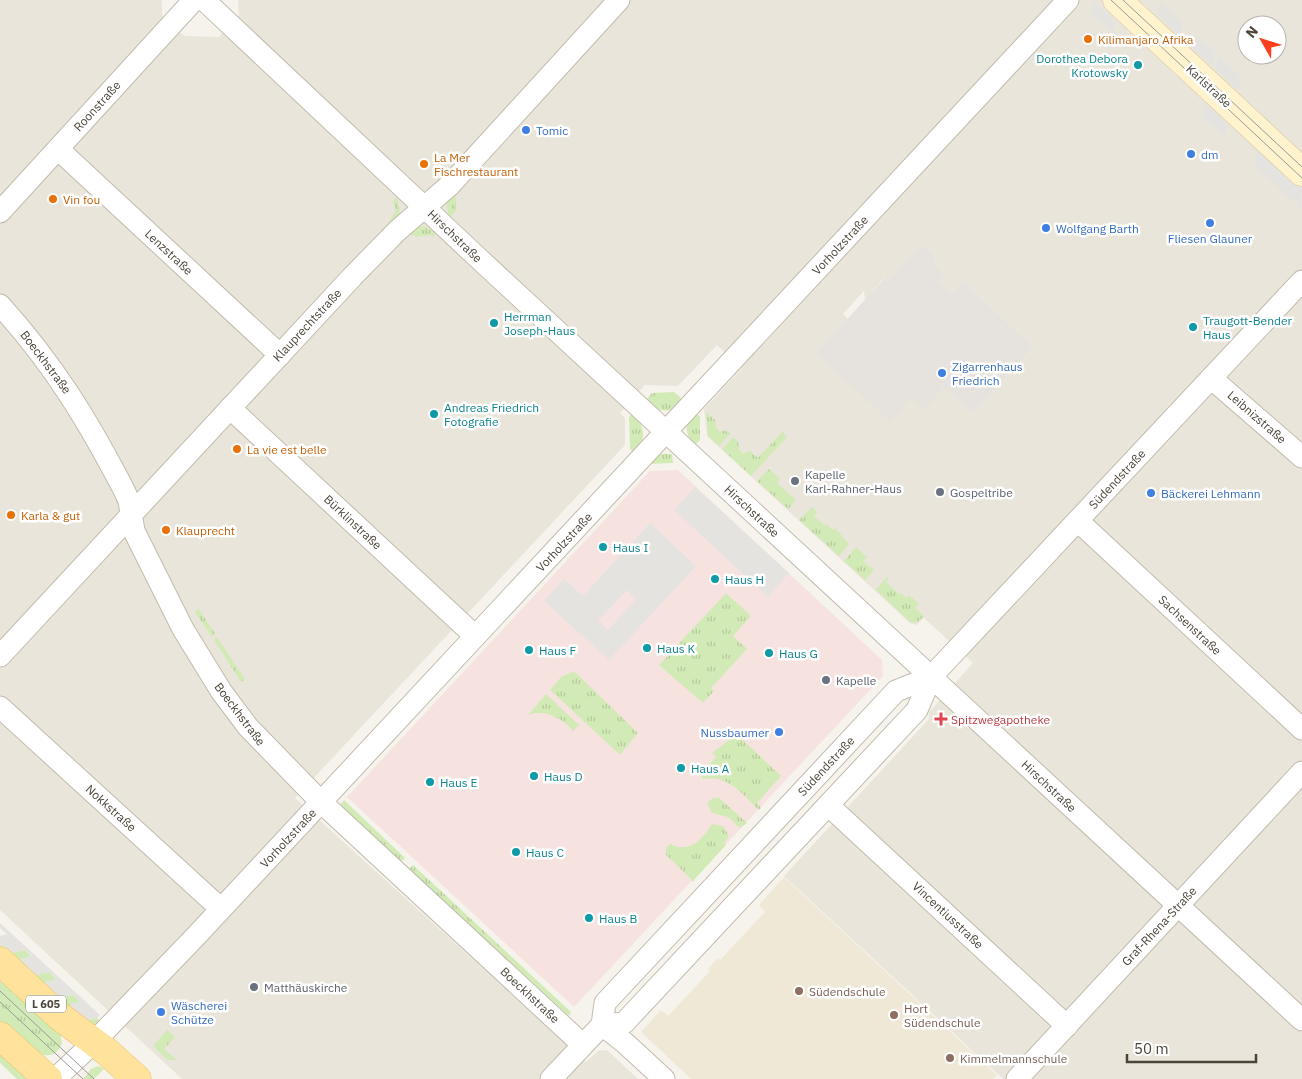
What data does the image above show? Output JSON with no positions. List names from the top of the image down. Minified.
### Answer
{"streets":{"main road":["Karlstraße","L 605"],"street":["Roonstraße","Hirschstraße","Vorholzstraße","Lenzstraße","Klauprechtstraße","Boeckhstraße","Leibnizstraße","Südendstraße","Bürklinstraße","Sachsenstraße","Nokkstraße","Vincentiusstraße","Graf-Rhena-Straße"]},"crossings":[["Roonstraße","Lenzstraße"],["Hirschstraße","Vorholzstraße"],["Hirschstraße","Klauprechtstraße"],["Hirschstraße","Südendstraße"],["Hirschstraße","Graf-Rhena-Straße"],["Vorholzstraße","Boeckhstraße"],["Vorholzstraße","Bürklinstraße"],["Vorholzstraße","Nokkstraße"],["Vorholzstraße","L 605"],["Lenzstraße","Klauprechtstraße"],["Klauprechtstraße","Boeckhstraße"],["Klauprechtstraße","Bürklinstraße"],["Leibnizstraße","Südendstraße"],["Südendstraße","Sachsenstraße"],["Südendstraße","Vincentiusstraße"],["Vincentiusstraße","Graf-Rhena-Straße"]],"places":{"other":["Kilimanjaro Afrika","Dorothea Debora Krotowsky","Tomic","dm","La Mer Fischrestaurant","Vin fou","Fliesen Glauner","Wolfgang Barth","Herrman Joseph-Haus","Traugott-Bender Haus","Zigarrenhaus Friedrich","Andreas Friedrich Fotografie","La vie est belle","Kapelle Karl-Rahner-Haus","Gospeltribe","Bäckerei Lehmann","Karla & gut","Klauprecht","Haus I","Haus H","Haus K","Haus F","Haus G","Kapelle","Nussbaumer","Haus A","Haus D","Haus E","Haus C","Haus B","Matthäuskirche","Südendschule","Wäscherei Schütze","Hort Südendschule","Kimmelmannschule"],"health":["Spitzwegapotheke"]},"scale_bar":"50 m","north":"top left"}
